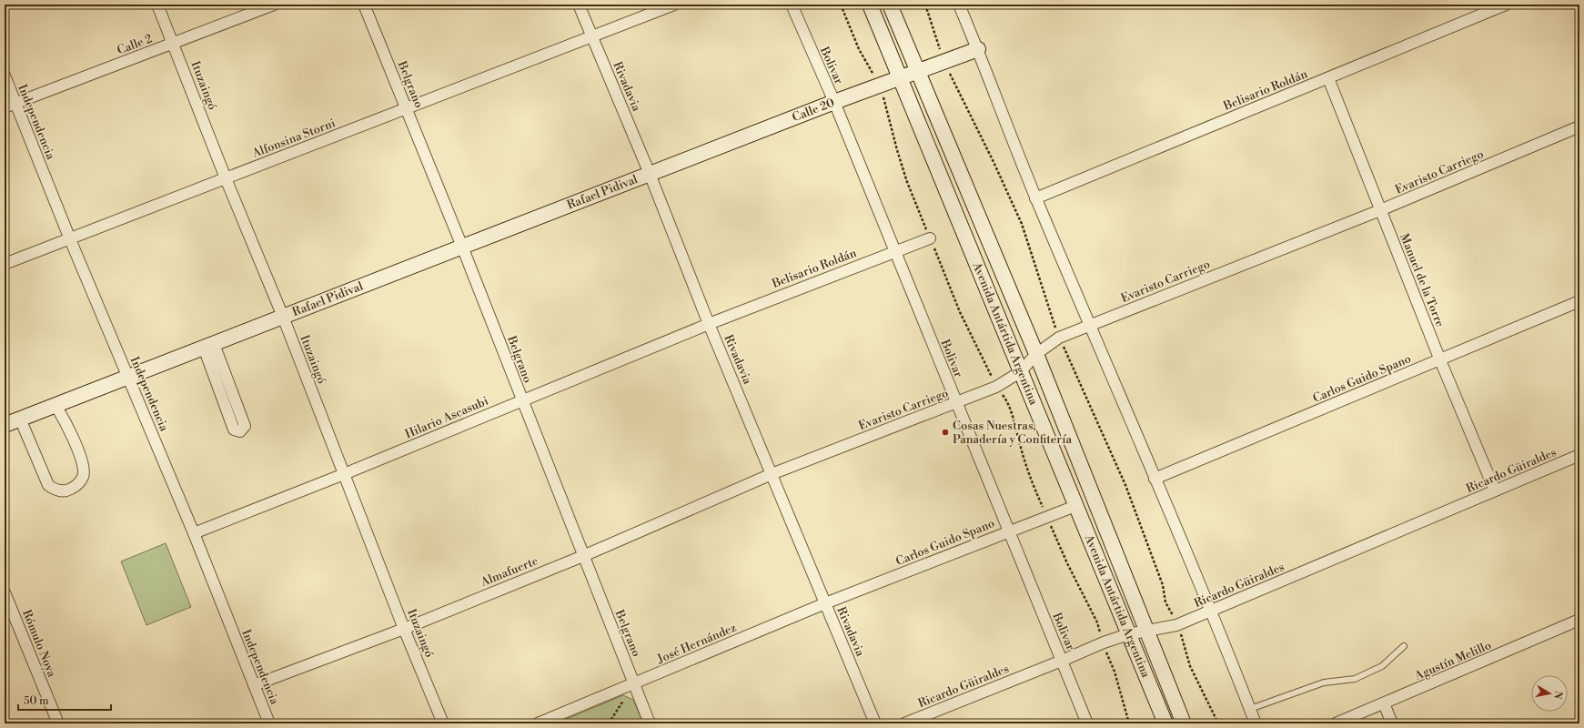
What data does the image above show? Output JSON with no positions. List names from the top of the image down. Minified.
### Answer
{"streets":{"main road":["Calle 20","Rafael Pidival","Avenida Antártida Argentina"],"street":["Calle 2","Bolivar","Belgrano","Ituzaingó","Rivadavia","Belisario Roldán","Independencia","Alfonsina Storni","Evaristo Carriego","Manuel de la Torre","Carlos Guido Spano","Hilario Ascasubi","Ricardo Güiraldes","Almafuerte","Rómulo Noya","José Hernández","Agustín Melillo"]},"crossings":[["Calle 2","Ituzaingó"],["Calle 2","Independencia"],["Bolivar","Belisario Roldán"],["Bolivar","Calle 20"],["Bolivar","Evaristo Carriego"],["Bolivar","Carlos Guido Spano"],["Bolivar","Ricardo Güiraldes"],["Belgrano","Alfonsina Storni"],["Belgrano","Rafael Pidival"],["Belgrano","Hilario Ascasubi"],["Belgrano","Almafuerte"],["Belgrano","José Hernández"],["Ituzaingó","Alfonsina Storni"],["Ituzaingó","Rafael Pidival"],["Ituzaingó","Hilario Ascasubi"],["Ituzaingó","Almafuerte"],["Rivadavia","Belisario Roldán"],["Rivadavia","Calle 20"],["Rivadavia","Alfonsina Storni"],["Rivadavia","Evaristo Carriego"],["Rivadavia","Rafael Pidival"],["Rivadavia","Carlos Guido Spano"],["Rivadavia","Hilario Ascasubi"],["Rivadavia","Almafuerte"],["Rivadavia","José Hernández"],["Belisario Roldán","Manuel de la Torre"],["Belisario Roldán","Hilario Ascasubi"],["Calle 20","Rafael Pidival"],["Calle 20","Avenida Antártida Argentina"],["Independencia","Alfonsina Storni"],["Independencia","Rafael Pidival"],["Independencia","Hilario Ascasubi"],["Independencia","Almafuerte"],["Evaristo Carriego","Manuel de la Torre"],["Evaristo Carriego","Avenida Antártida Argentina"],["Evaristo Carriego","Almafuerte"],["Manuel de la Torre","Carlos Guido Spano"],["Manuel de la Torre","Ricardo Güiraldes"],["Avenida Antártida Argentina","Carlos Guido Spano"],["Avenida Antártida Argentina","Ricardo Güiraldes"],["Carlos Guido Spano","José Hernández"]],"places":["Cosas Nuestras, Panadería y Confitería"],"scale_bar":"50 m","north":"right"}
